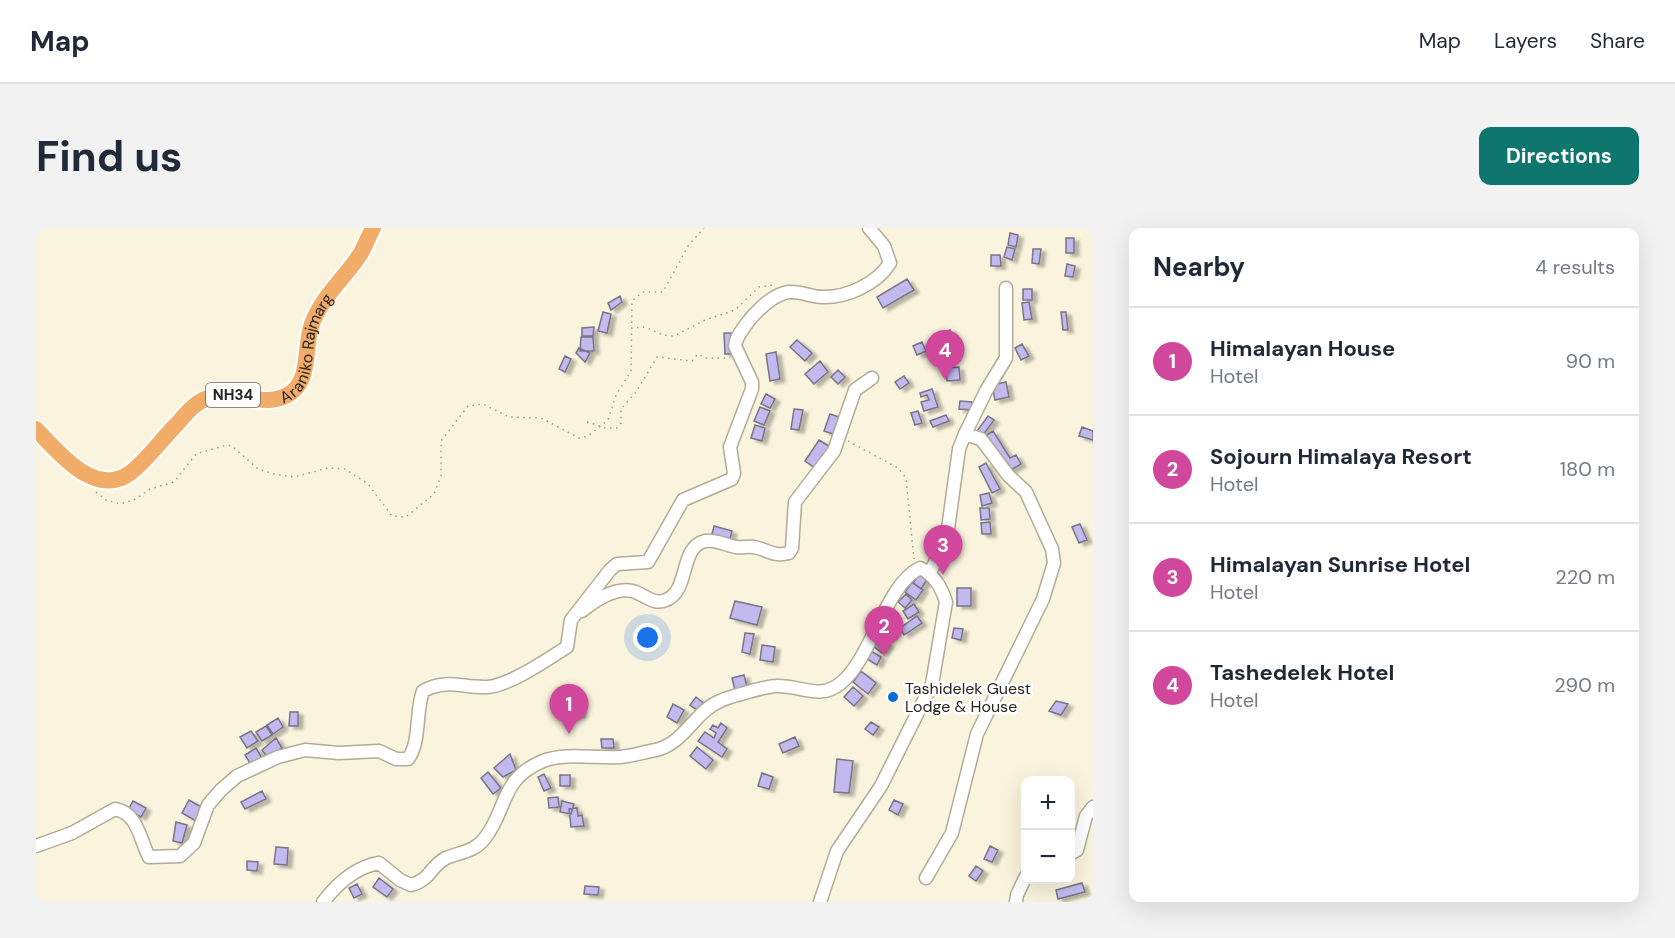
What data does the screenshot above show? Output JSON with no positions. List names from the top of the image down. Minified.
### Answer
{"streets":{"highway":["Araniko Rajmarg","NH34"]},"places":["Tashidelek Guest Lodge & House"],"page":{"header":"Map","nav":["Map","Layers","Share"],"buttons":"Directions","title":"Find us","heading":["Nearby","4 results"],"list":[{"mark":"1","name":"Himalayan House","note":"Hotel","value":"90 m"},{"mark":"2","name":"Sojourn Himalaya Resort","note":"Hotel","value":"180 m"},{"mark":"3","name":"Himalayan Sunrise Hotel","note":"Hotel","value":"220 m"},{"mark":"4","name":"Tashedelek Hotel","note":"Hotel","value":"290 m"}],"pins":["4","3","2","1"],"map_buttons":["+","−"]}}
